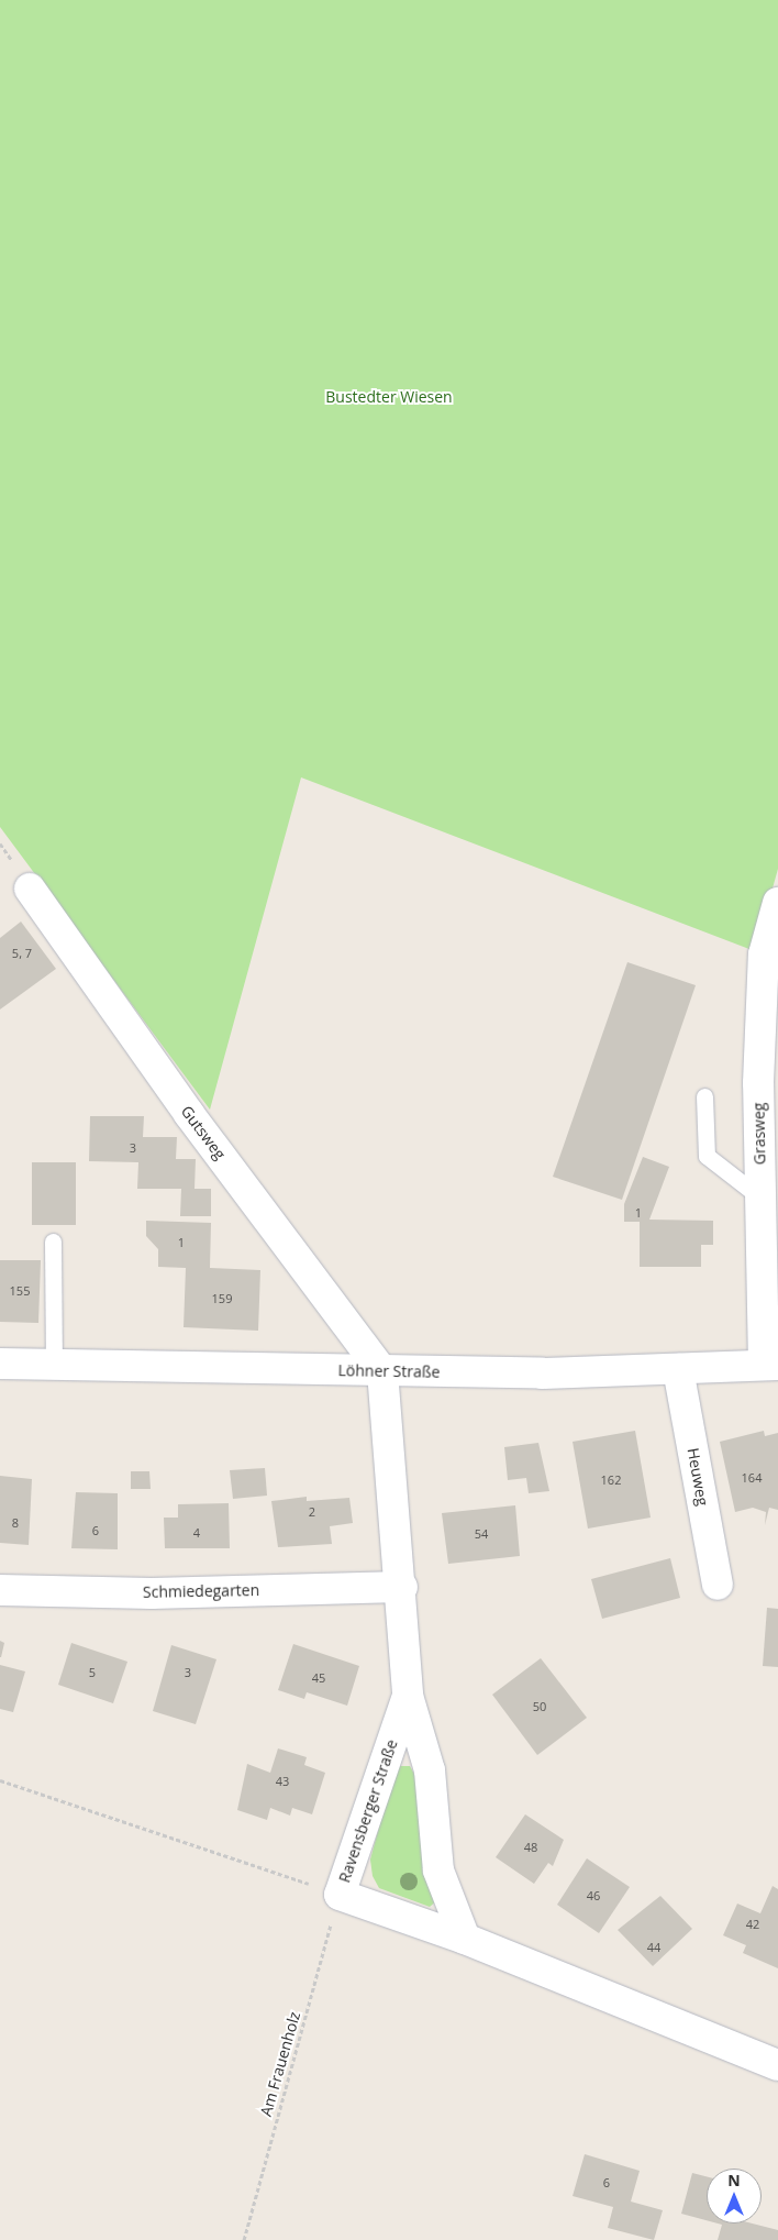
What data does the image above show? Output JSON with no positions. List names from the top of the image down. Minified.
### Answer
{"streets":{"street":["Gutsweg","Grasweg","Löhner Straße","Heuweg","Schmiedegarten","Ravensberger Straße"],"path":["Am Frauenholz"]},"crossings":[["Gutsweg","Löhner Straße"],["Gutsweg","Ravensberger Straße"],["Grasweg","Löhner Straße"],["Löhner Straße","Heuweg"],["Löhner Straße","Ravensberger Straße"],["Schmiedegarten","Ravensberger Straße"],["Ravensberger Straße","Am Frauenholz"]],"parks":["Bustedter Wiesen"],"house_numbers":["5, 7","3","1","1","155","159","164","162","2","8","6","4","54","5","3","45","50","43","48","46","42","44","6"],"north":"top"}
